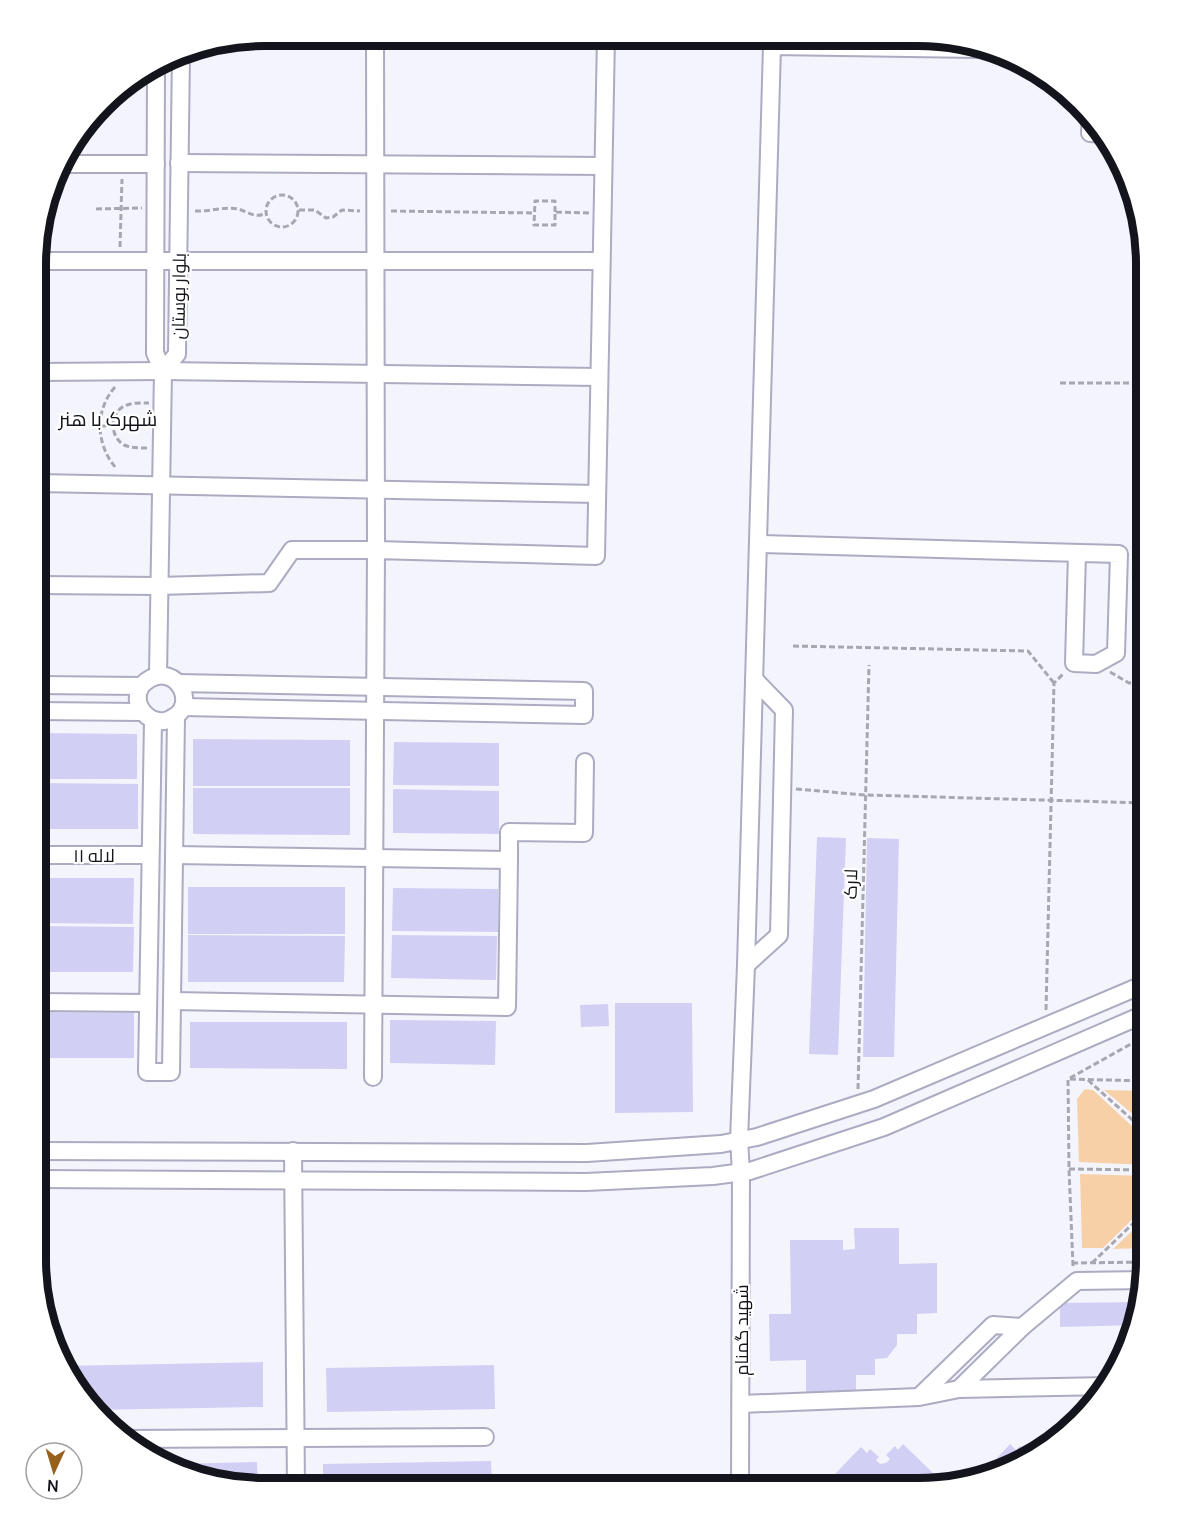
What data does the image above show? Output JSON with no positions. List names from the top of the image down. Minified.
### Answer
{"streets":{"street":["بلوار بوستان","لاله ۱۱","شهید گمنام"],"path":["لارک"]},"districts":["شهرک با هنر"],"north":"bottom"}
